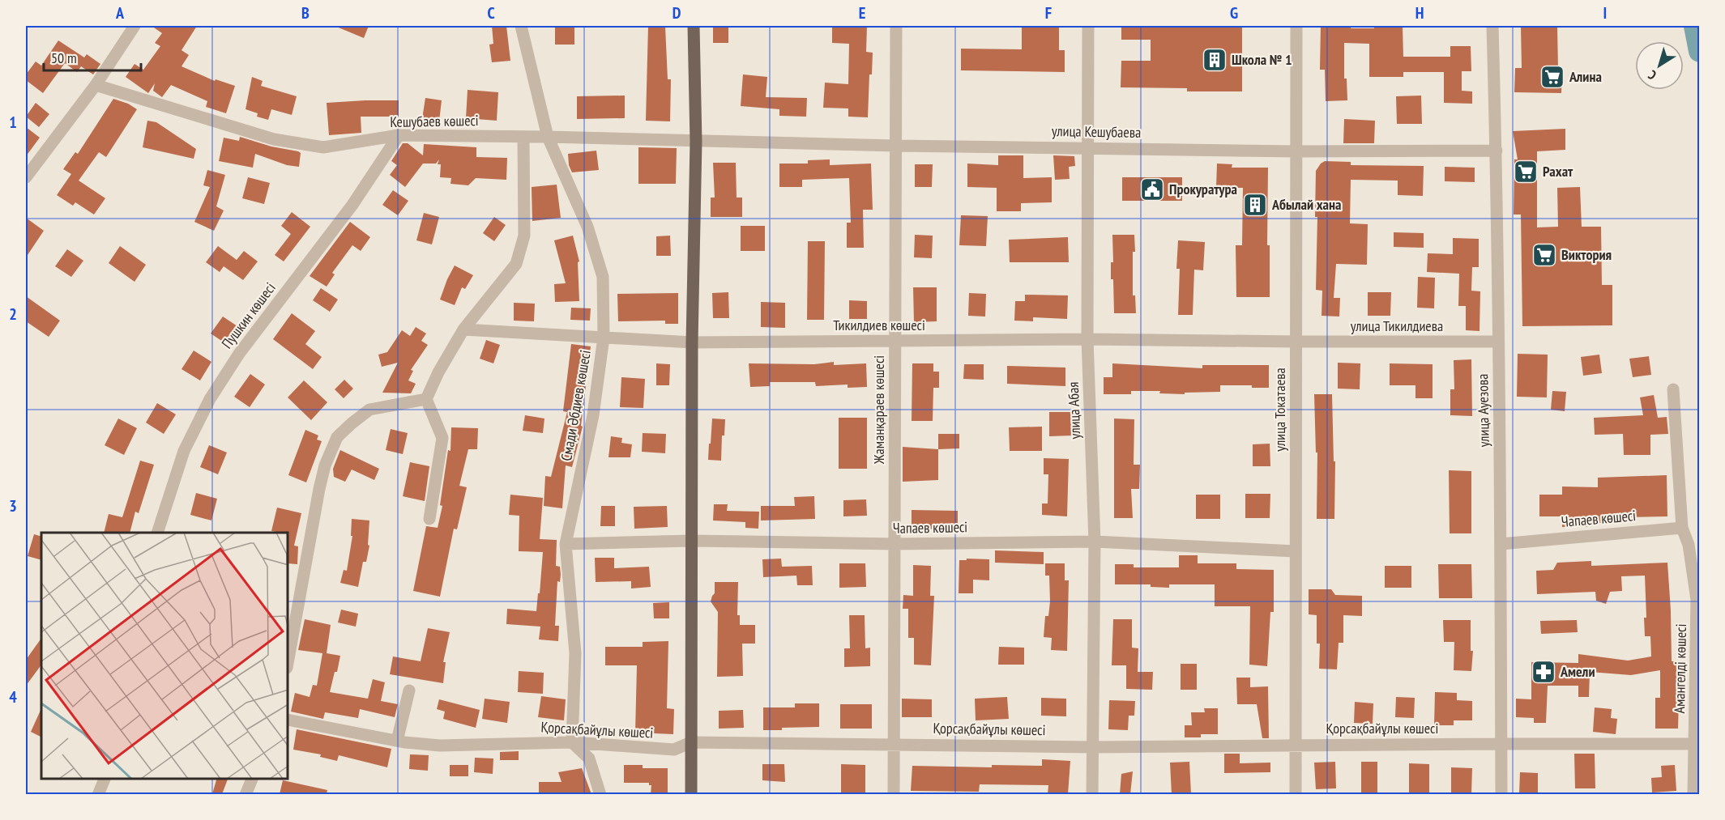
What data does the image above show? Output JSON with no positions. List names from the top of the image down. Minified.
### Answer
{"streets":{"street":["Кешубаев көшесі","улица Кешубаева","Пушкин көшесі","Тикилдиев көшесі","улица Тикилдиева","Смади Әбдиев көшесі","Жаманқараев көшесі","улица Токатаева","улица Абая","улица Ауезова","Чапаев көшесі","Амангелді көшесі","Қорсақбайұлы көшесі"]},"crossings":[["Кешубаев көшесі","улица Кешубаева"],["Кешубаев көшесі","Пушкин көшесі"],["Кешубаев көшесі","Смади Әбдиев көшесі"],["улица Кешубаева","Жаманқараев көшесі"],["улица Кешубаева","улица Токатаева"],["улица Кешубаева","улица Абая"],["улица Кешубаева","улица Ауезова"],["Тикилдиев көшесі","улица Тикилдиева"],["Тикилдиев көшесі","Смади Әбдиев көшесі"],["Тикилдиев көшесі","Жаманқараев көшесі"],["Тикилдиев көшесі","улица Токатаева"],["Тикилдиев көшесі","улица Абая"],["улица Тикилдиева","улица Токатаева"],["улица Тикилдиева","улица Ауезова"],["Смади Әбдиев көшесі","Чапаев көшесі"],["Смади Әбдиев көшесі","Қорсақбайұлы көшесі"],["Жаманқараев көшесі","Чапаев көшесі"],["Жаманқараев көшесі","Қорсақбайұлы көшесі"],["улица Токатаева","Чапаев көшесі"],["улица Токатаева","Қорсақбайұлы көшесі"],["улица Абая","Чапаев көшесі"],["улица Абая","Қорсақбайұлы көшесі"],["улица Ауезова","Чапаев көшесі"],["улица Ауезова","Қорсақбайұлы көшесі"],["Чапаев көшесі","Амангелді көшесі"],["Амангелді көшесі","Қорсақбайұлы көшесі"]],"places":{"building":["Школа № 1","Абылай хана"],"supermarket":["Алина","Рахат","Виктория"],"public building":["Прокуратура"],"pharmacy":["Амели"]},"scale_bar":"50 m","north":"bottom left","grid":{"columns":["A","B","C","D","E","F","G","H","I"],"rows":["1","2","3","4"]}}
